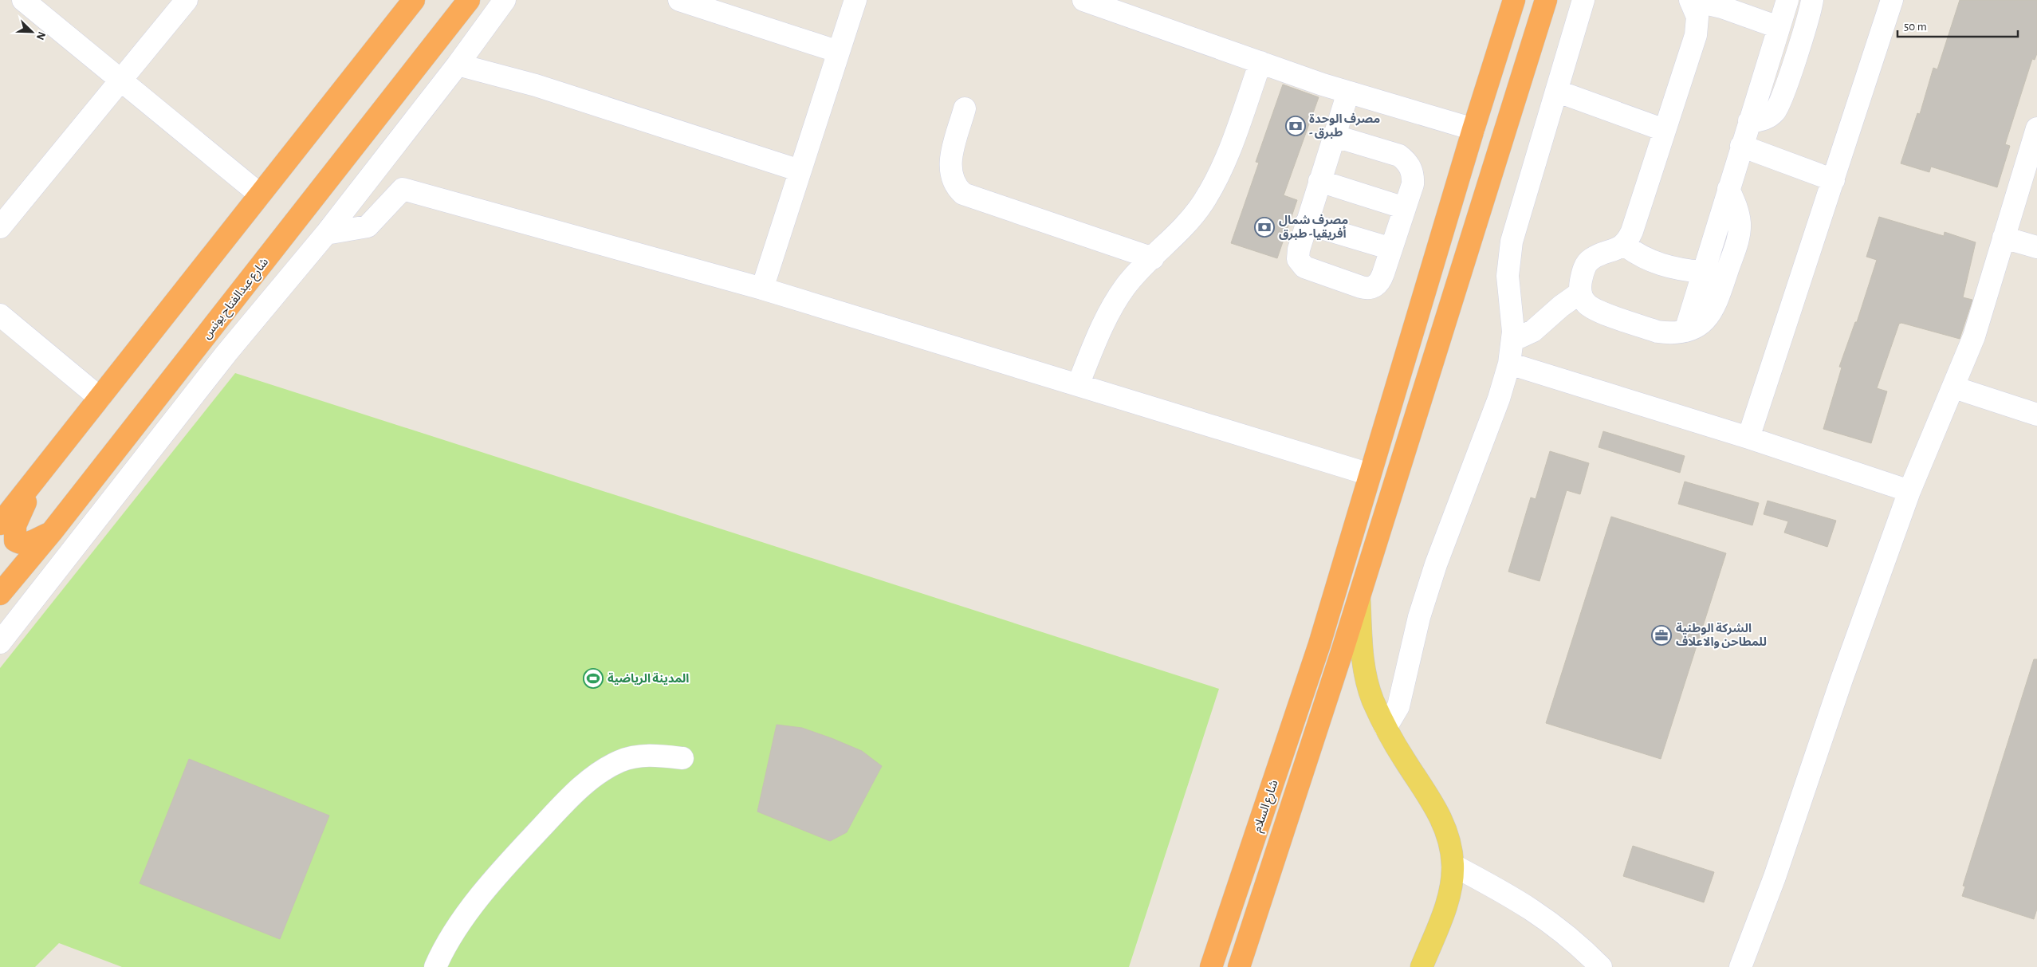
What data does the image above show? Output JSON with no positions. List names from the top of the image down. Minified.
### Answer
{"streets":{"highway":["شارع عبدالفتاح يونس","شارع السلام"]},"places":{"bank":["مصرف الوحدة - طبرق","مصرف شمال أفريقيا- طبرق"],"office":["الشركة الوطنية للمطاحن والاعلاف"],"sports":["المدينة الرياضية"]},"scale_bar":"50 m","north":"bottom right"}
